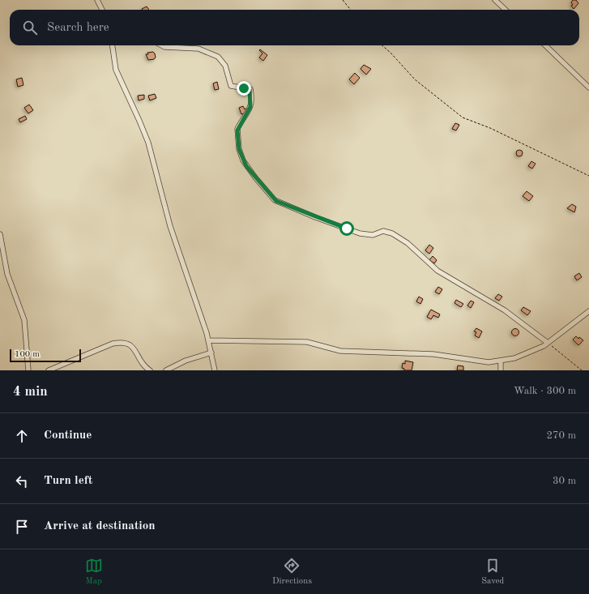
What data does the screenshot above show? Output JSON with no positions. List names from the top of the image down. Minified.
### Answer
{"scale_bar":"100 m","page":{"search":"Search here","scale":"100 m","heading":["4 min","Walk · 300 m"],"list":[["Continue","270 m"],["Turn left","30 m"],"Arrive at destination"],"nav":["Map","Directions","Saved"]}}
